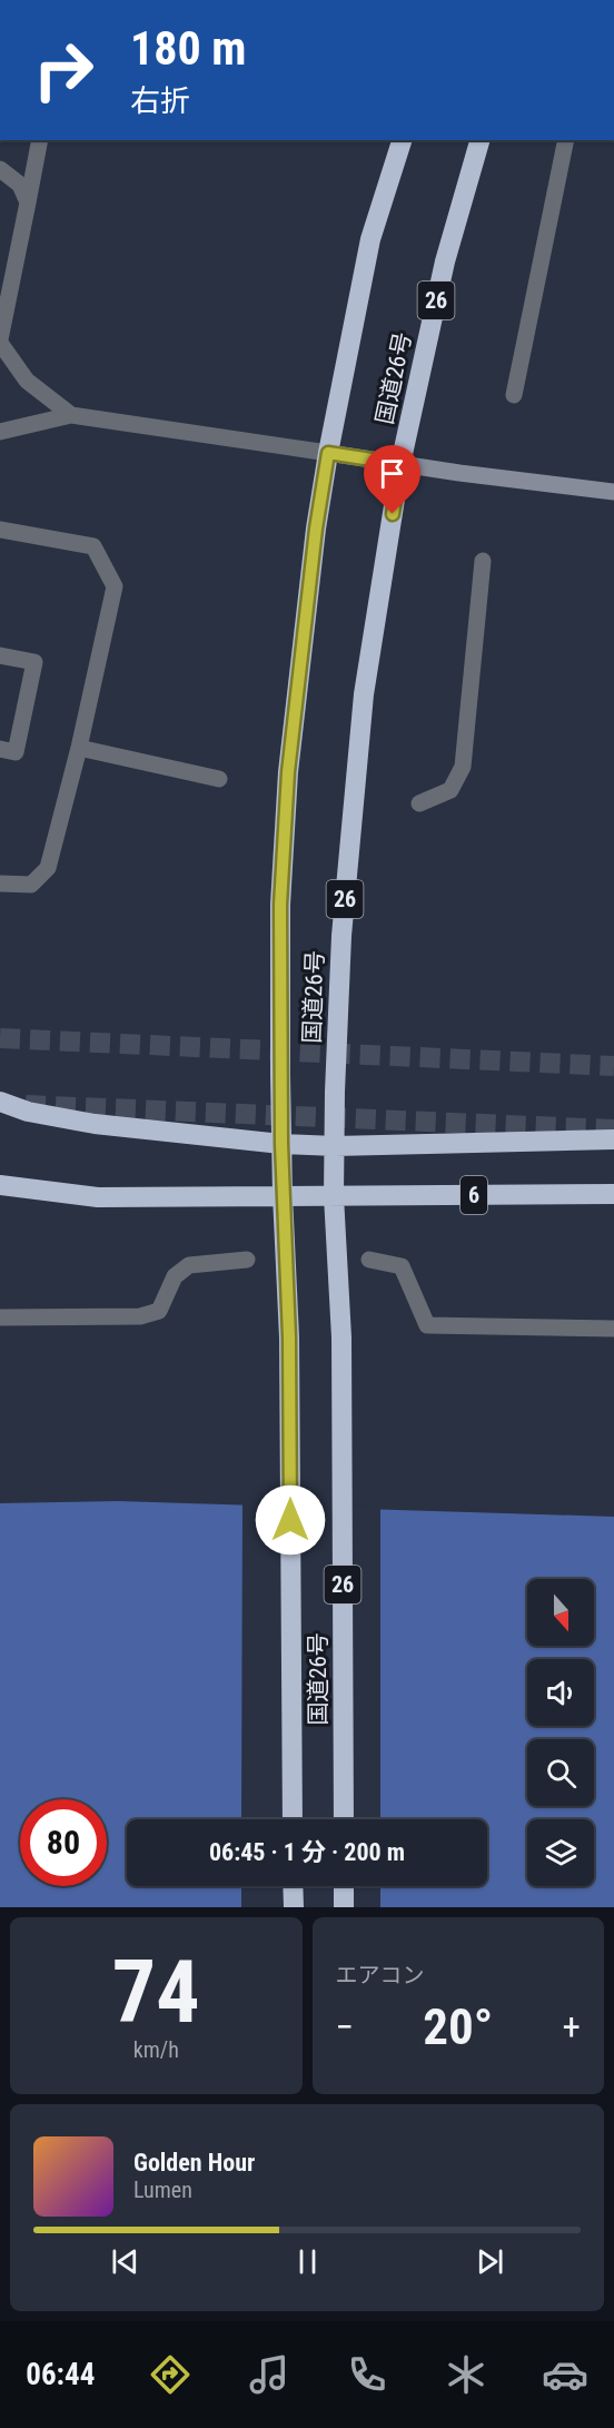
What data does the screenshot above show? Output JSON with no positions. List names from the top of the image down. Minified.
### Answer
{"streets":{"highway":["26","国道26号","6"]},"crossings":[["国道26号","6"]],"north":"bottom","page":{"turn":["180 m","右折"],"limit":"80","trip":"06:45 · 1 分 · 200 m","tile":[["74","km/h"],"エアコン"],"heat":["−","20°","+"],"song":["Golden Hour","Lumen"],"tabs":"06:44"}}
